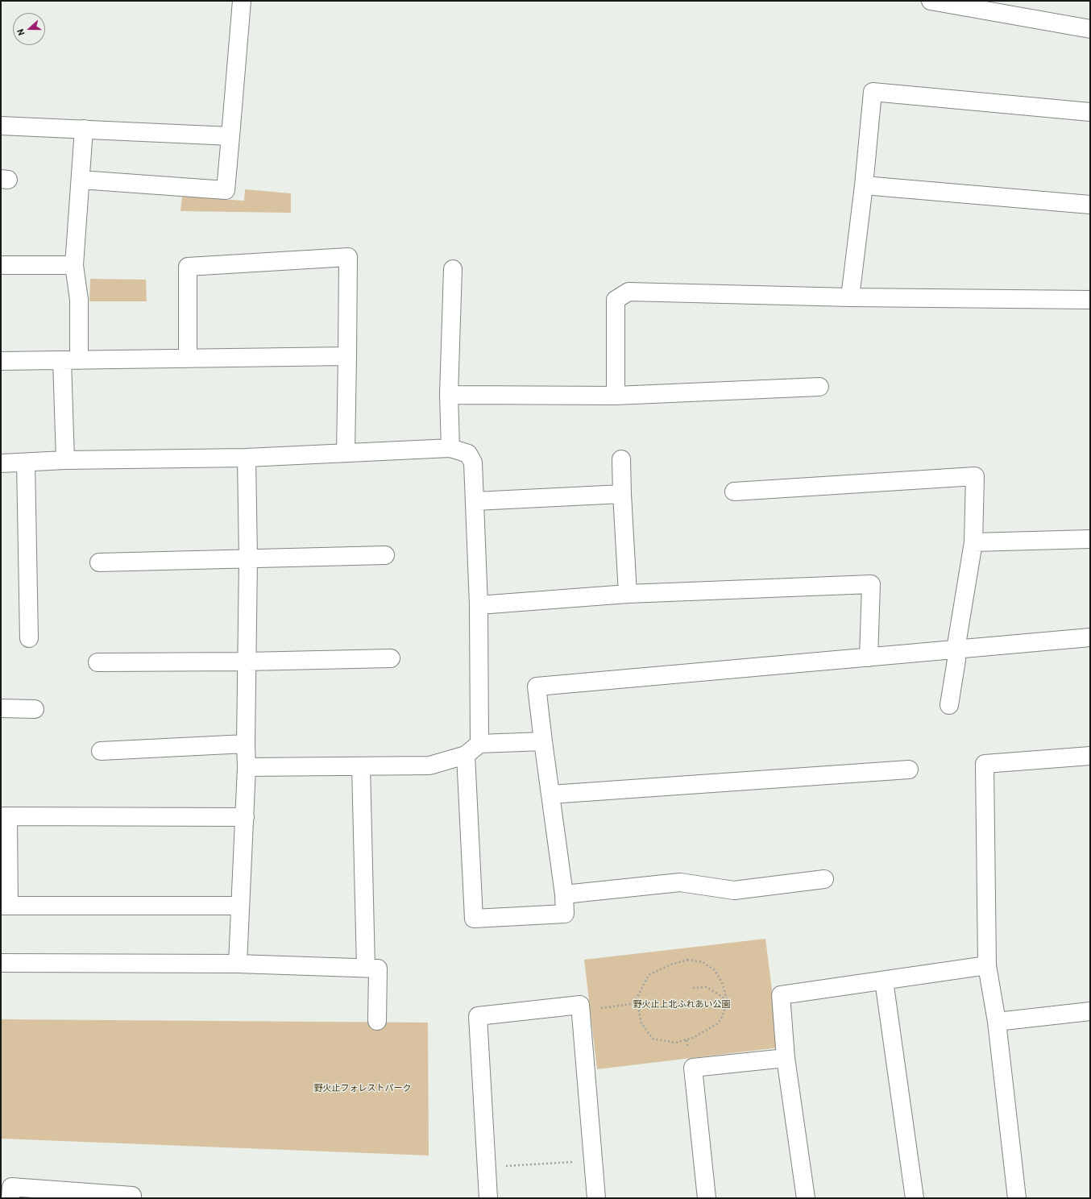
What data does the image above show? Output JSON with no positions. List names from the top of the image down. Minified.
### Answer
{"parks":["野火止上北ふれあい公園","野火止フォレストパーク"],"north":"left"}
